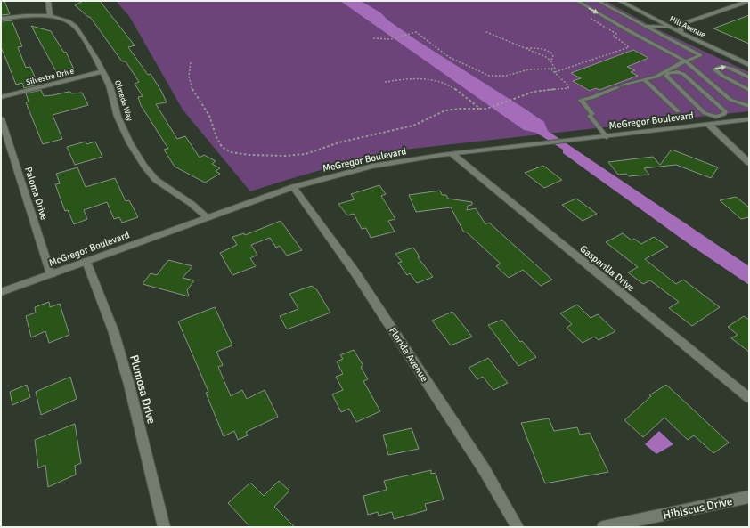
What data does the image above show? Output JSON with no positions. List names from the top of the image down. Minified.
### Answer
{"streets":{"street":["Hill Avenue","Silvestre Drive","Olmeda Way","McGregor Boulevard","Paloma Drive","Gasparilla Drive","Florida Avenue","Plumosa Drive","Hibiscus Drive"]},"crossings":[["Silvestre Drive","Olmeda Way"],["Olmeda Way","McGregor Boulevard"],["McGregor Boulevard","Paloma Drive"],["McGregor Boulevard","Gasparilla Drive"],["McGregor Boulevard","Florida Avenue"],["McGregor Boulevard","Plumosa Drive"]]}
